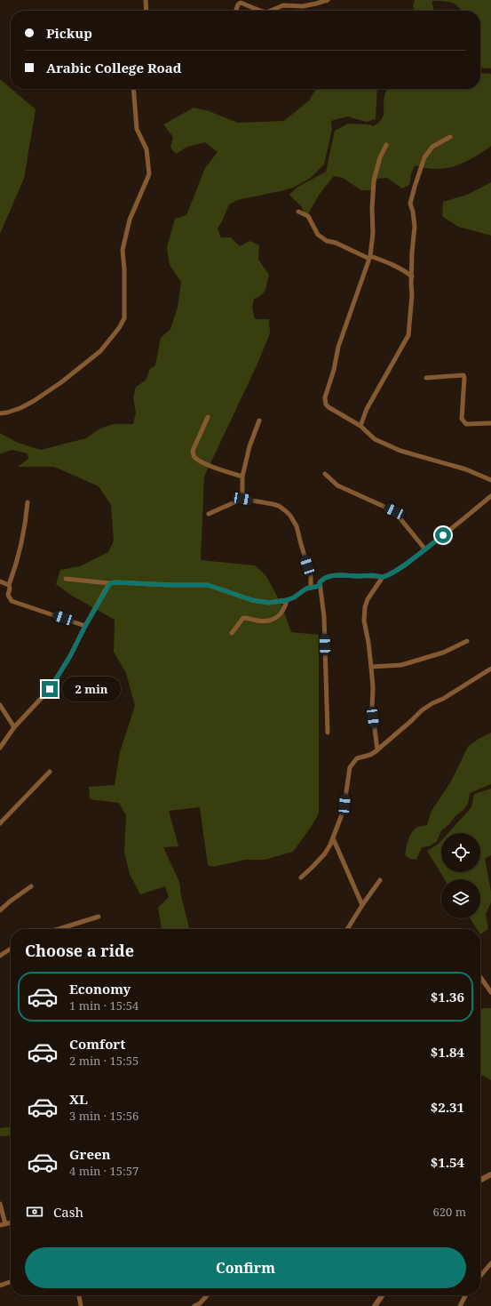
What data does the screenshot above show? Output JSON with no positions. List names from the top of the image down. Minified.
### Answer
{"page":{"banner":["Pickup","Arabic College Road"],"bubble":"2 min","heading":"Choose a ride","list":[{"name":"Economy","note":"1 min · 15:54","value":"$1.36"},{"name":"Comfort","note":"2 min · 15:55","value":"$1.84"},{"name":"XL","note":"3 min · 15:56","value":"$2.31"},{"name":"Green","note":"4 min · 15:57","value":"$1.54"}],"pay":["Cash","620 m"],"buttons":"Confirm"}}
